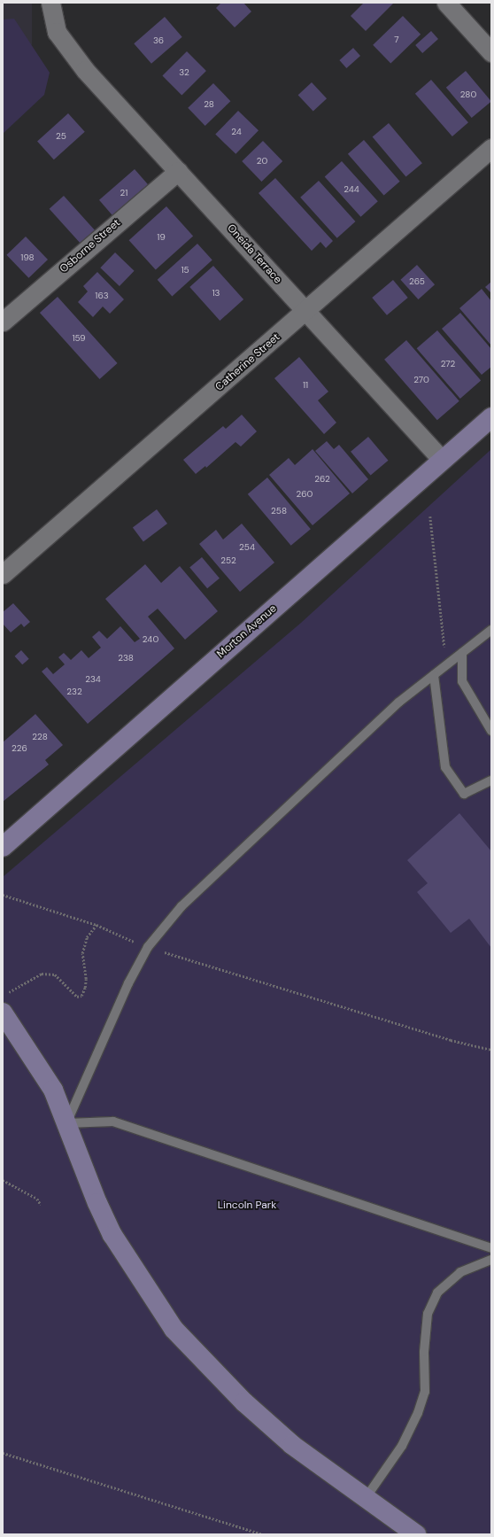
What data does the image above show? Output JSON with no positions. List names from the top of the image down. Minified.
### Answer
{"streets":{"street":["Osborne Street","Oneida Terrace","Catherine Street","Morton Avenue"]},"crossings":[["Osborne Street","Oneida Terrace"],["Oneida Terrace","Catherine Street"],["Oneida Terrace","Morton Avenue"]],"parks":["Lincoln Park"],"house_numbers":["7","36","32","280","28","24","25","20","244","21","19","198","15","265","13","163","159","272","270","11","262","260","258","254","252","240","238","234","232","228","226"]}
